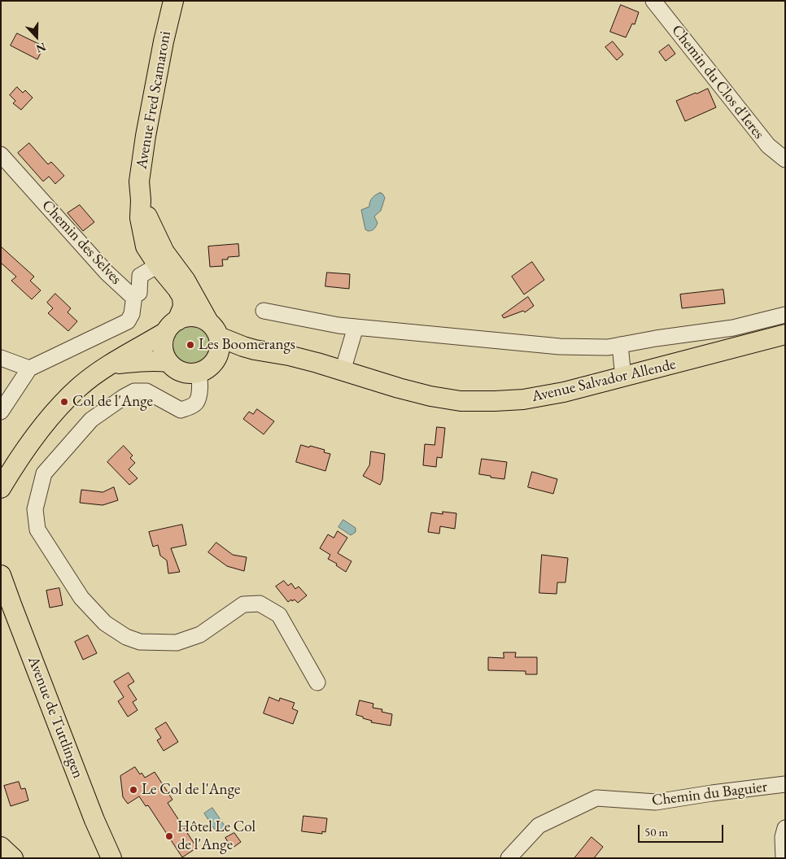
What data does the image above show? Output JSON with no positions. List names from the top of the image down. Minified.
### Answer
{"streets":{"main road":["Avenue Fred Scamaroni","Avenue Salvador Allende","Avenue de Tuttlingen"],"street":["Chemin du Clos d'Ieres","Chemin des Selves","Chemin du Baguier"]},"crossings":[["Avenue Fred Scamaroni","Chemin des Selves"],["Avenue Fred Scamaroni","Avenue Salvador Allende"]],"places":["Les Boomerangs","Col de l'Ange","Le Col de l'Ange","Hôtel Le Col de l'Ange"],"scale_bar":"50 m","north":"bottom"}
